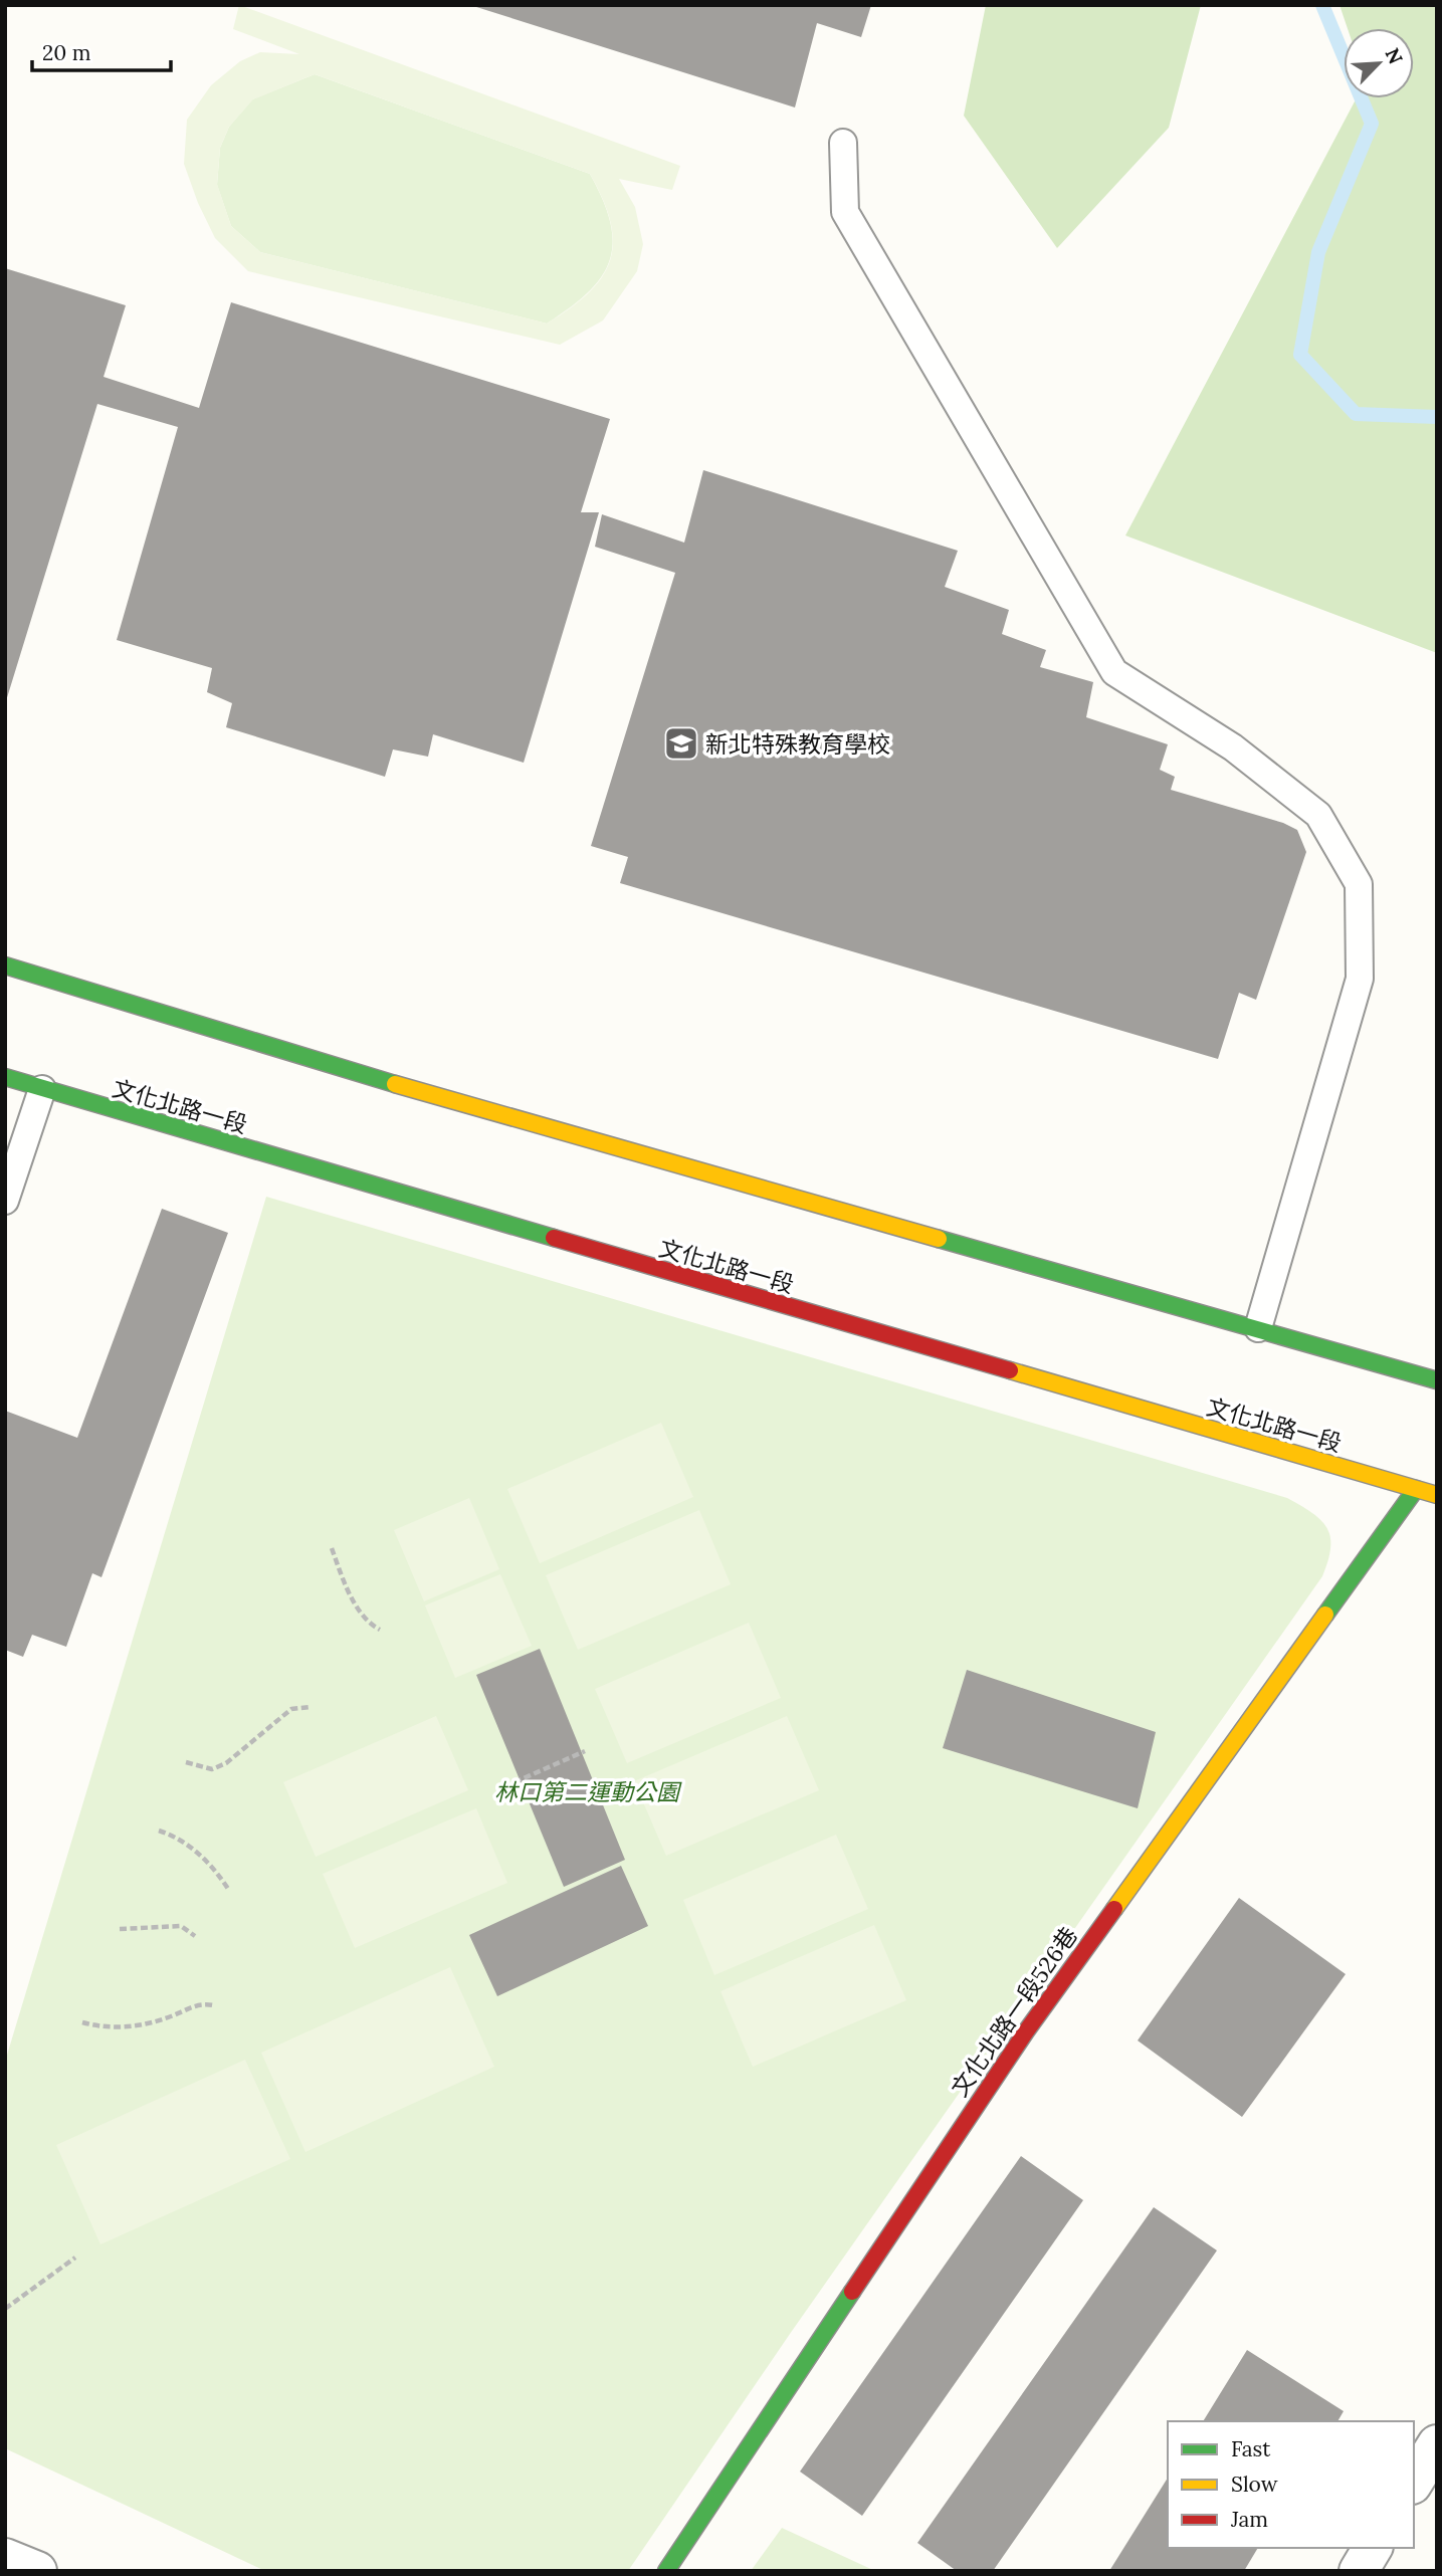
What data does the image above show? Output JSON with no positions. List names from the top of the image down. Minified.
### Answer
{"streets":{"main road":["文化北路一段","文化北路一段526巷"]},"crossings":[["文化北路一段","文化北路一段526巷"]],"parks":["林口第二運動公園"],"places":{"school or university":["新北特殊教育學校"]},"legend":["Fast","Slow","Jam"],"scale_bar":"20 m","north":"top right"}
